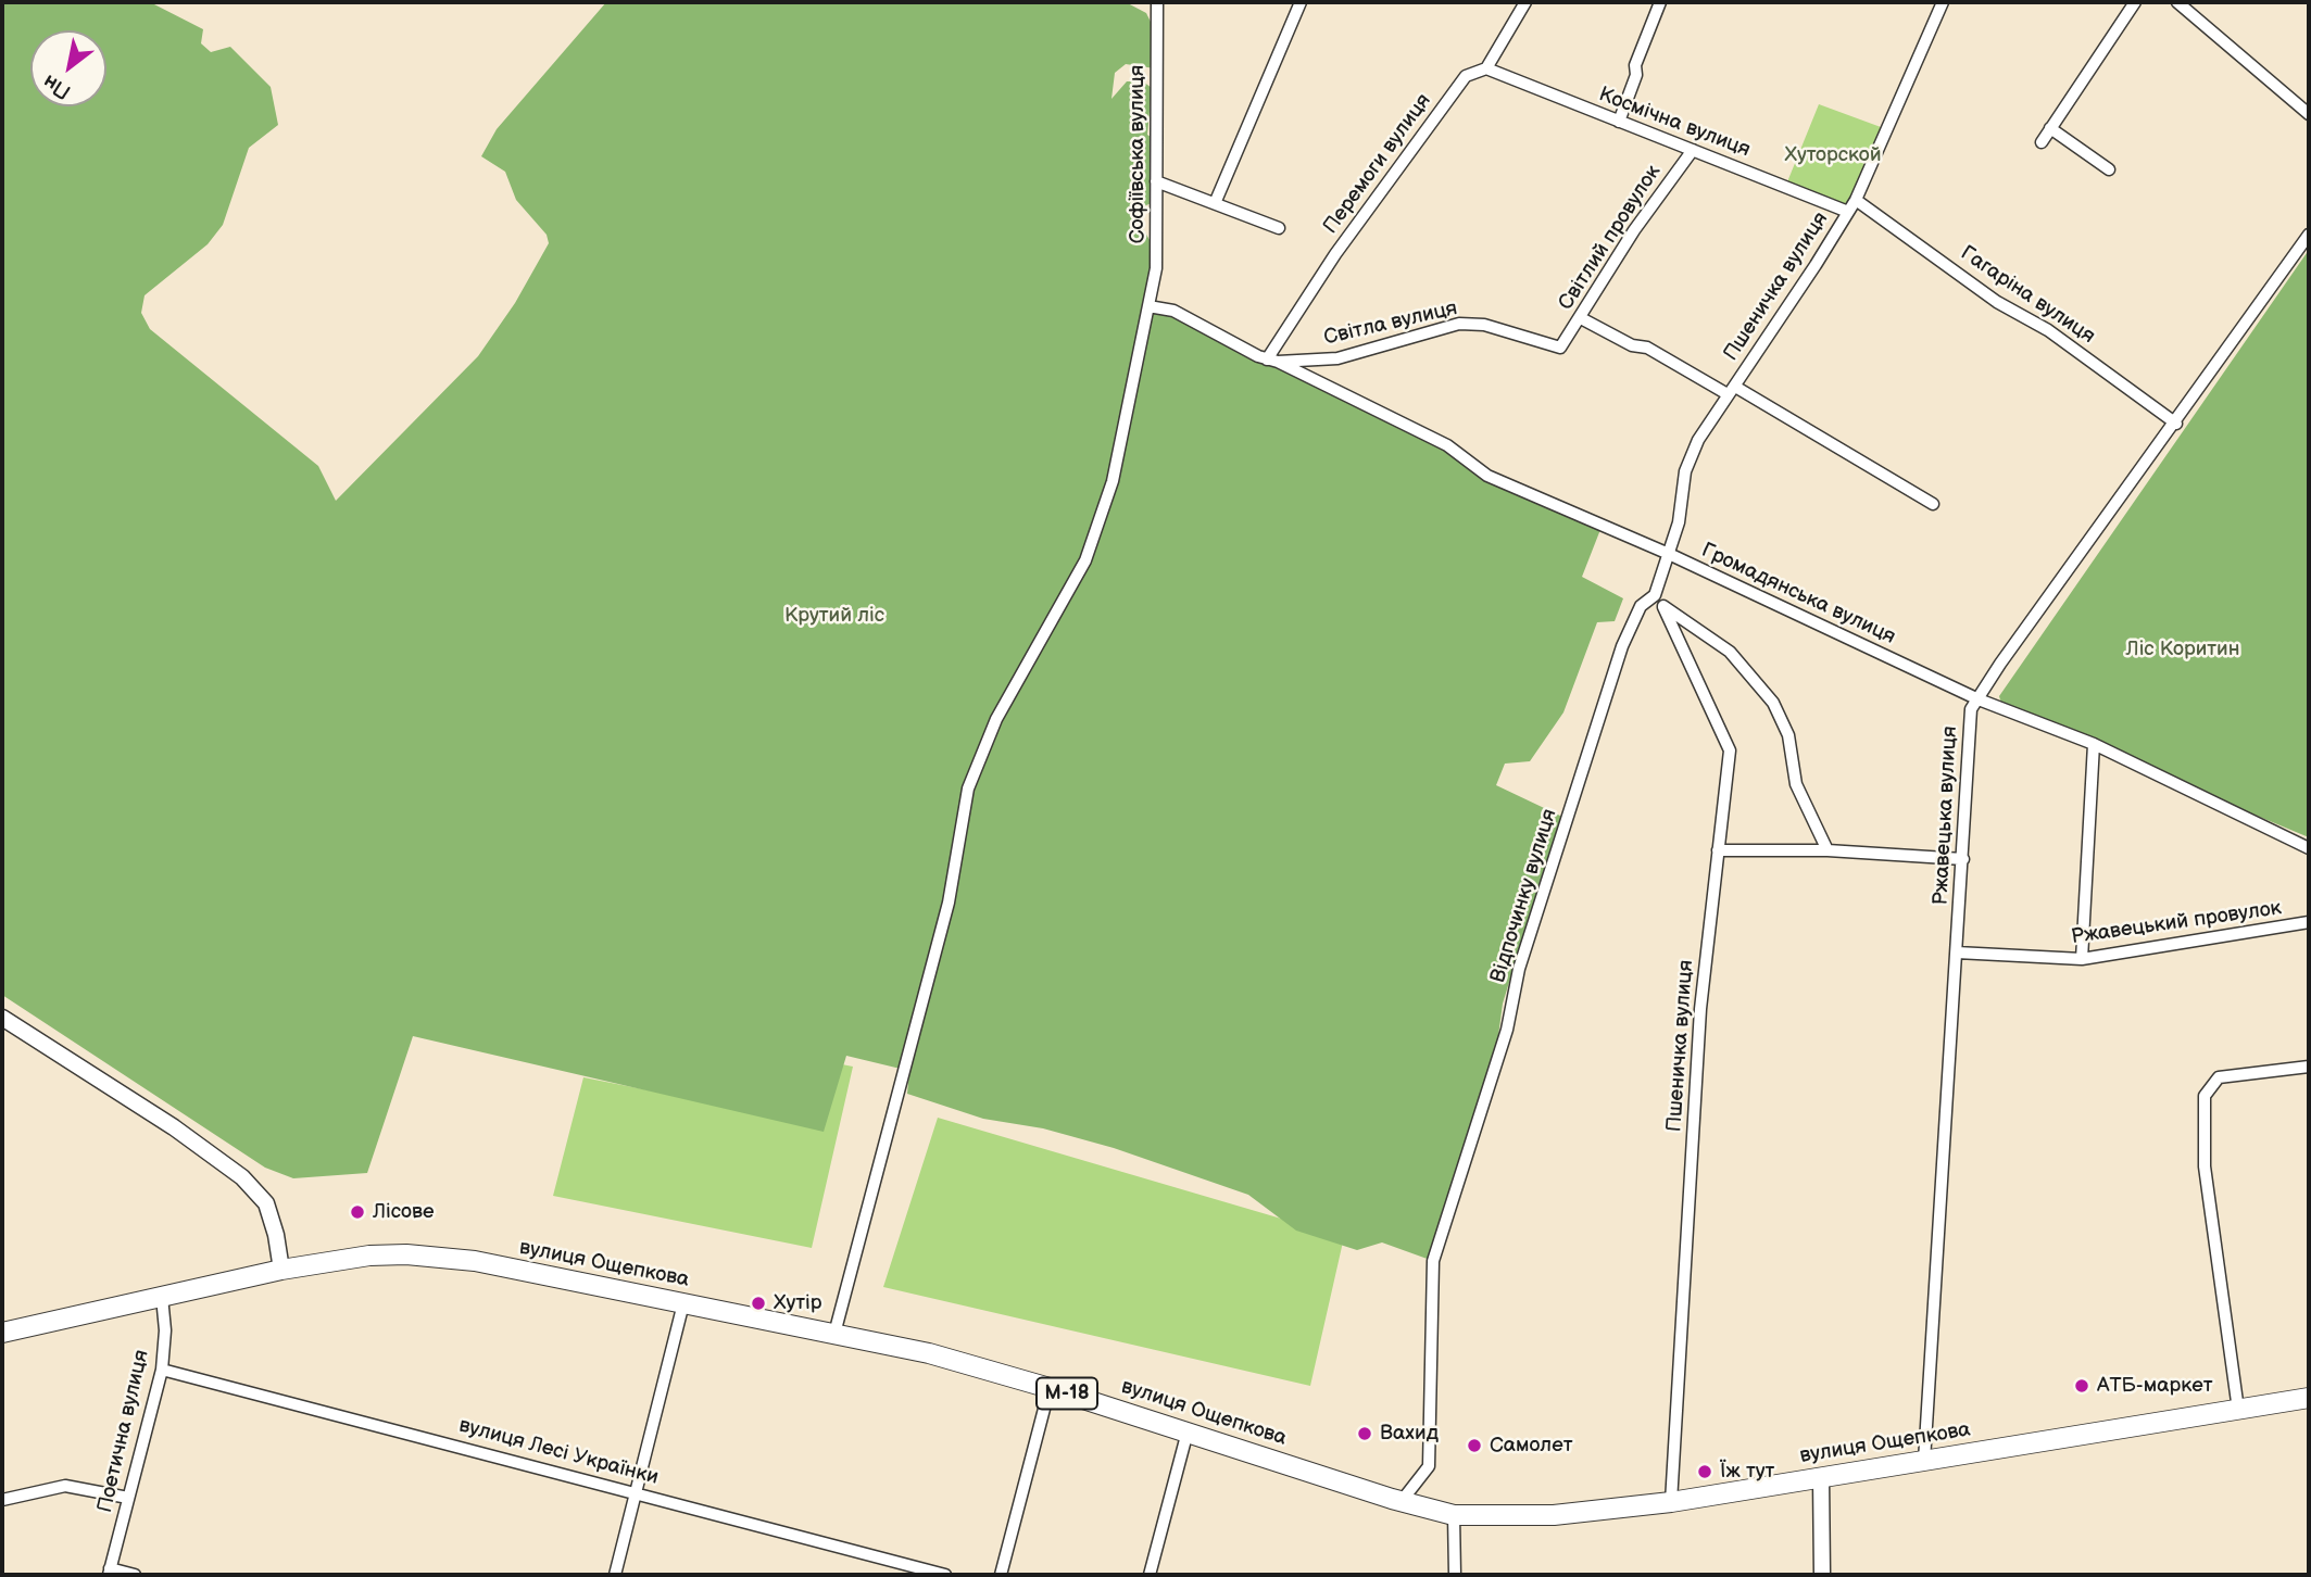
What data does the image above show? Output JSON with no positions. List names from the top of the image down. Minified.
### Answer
{"streets":{"highway":["вулиця Ощепкова","М-18"],"street":["Космічна вулиця","Софіївська вулиця","Перемоги вулиця","Світлий провулок","Пшеничка вулиця","Гагаріна вулиця","Світла вулиця","Громадянська вулиця","Ржавецька вулиця","Відпочинку вулиця","Ржавецький провулок","Поетична вулиця","вулиця Лесі Українки"]},"crossings":[["Космічна вулиця","Перемоги вулиця"],["Космічна вулиця","Світлий провулок"],["Космічна вулиця","Пшеничка вулиця"],["Софіївська вулиця","вулиця Ощепкова"],["Перемоги вулиця","Світла вулиця"],["Перемоги вулиця","Громадянська вулиця"],["Світлий провулок","Світла вулиця"],["Пшеничка вулиця","Гагаріна вулиця"],["Пшеничка вулиця","Громадянська вулиця"],["Пшеничка вулиця","Відпочинку вулиця"],["Пшеничка вулиця","вулиця Ощепкова"],["Гагаріна вулиця","Ржавецька вулиця"],["Світла вулиця","Громадянська вулиця"],["Громадянська вулиця","Ржавецька вулиця"],["Ржавецька вулиця","Ржавецький провулок"],["Ржавецька вулиця","вулиця Ощепкова"],["Відпочинку вулиця","вулиця Ощепкова"],["вулиця Ощепкова","Поетична вулиця"],["Поетична вулиця","вулиця Лесі Українки"]],"parks":["Хуторской","Крутий ліс","Ліс Коритин"],"places":["Лісове","Хутір","АТБ-маркет","Вахид","Самолет","Їж тут"],"north":"bottom left"}
